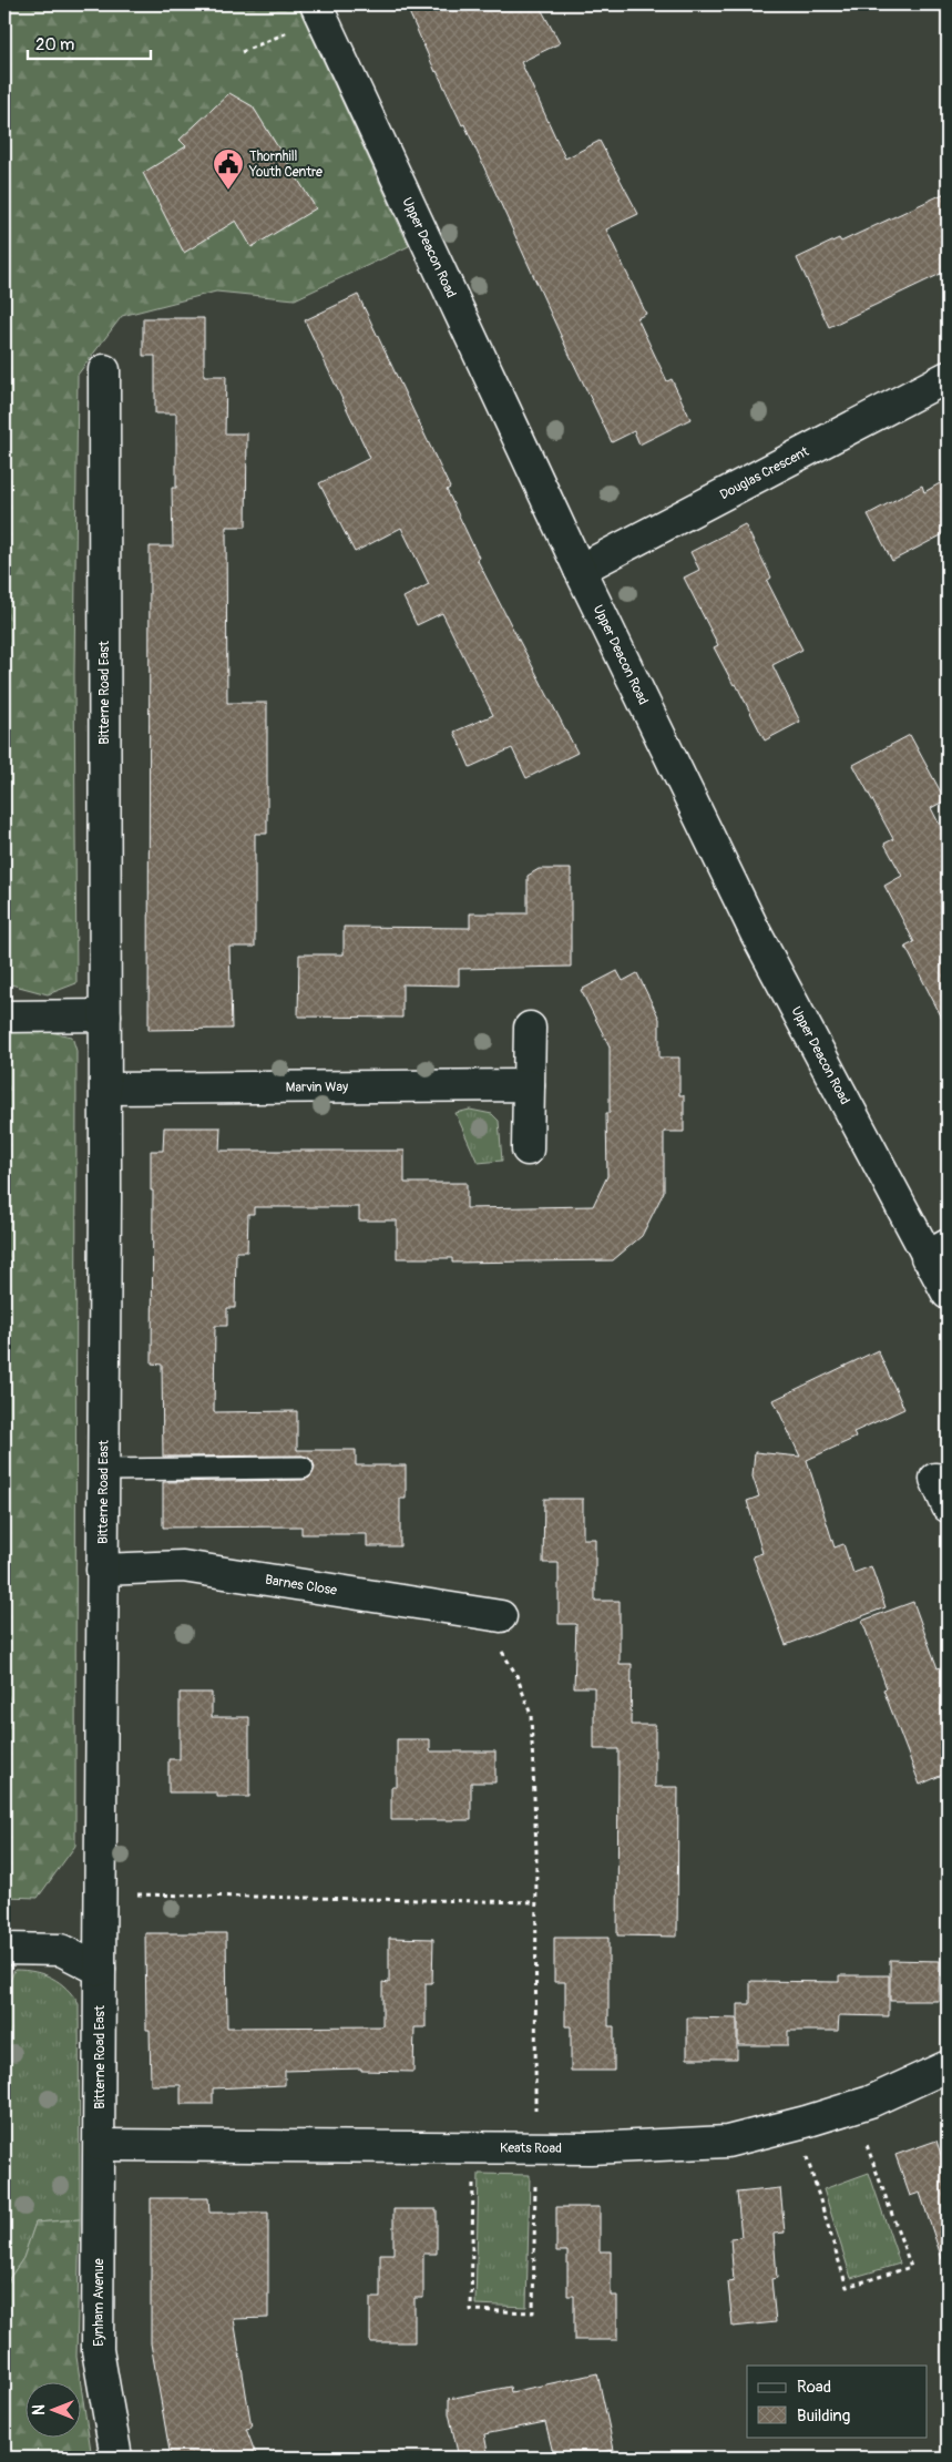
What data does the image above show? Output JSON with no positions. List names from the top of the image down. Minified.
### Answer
{"streets":{"street":["Upper Deacon Road","Douglas Crescent","Bitterne Road East","Marvin Way","Barnes Close","Keats Road","Eynham Avenue"]},"crossings":[["Upper Deacon Road","Douglas Crescent"],["Bitterne Road East","Marvin Way"],["Bitterne Road East","Barnes Close"],["Bitterne Road East","Keats Road"],["Bitterne Road East","Eynham Avenue"],["Keats Road","Eynham Avenue"]],"places":{"public building":["Thornhill Youth Centre"]},"legend":["Road","Building"],"scale_bar":"20 m","north":"left"}
